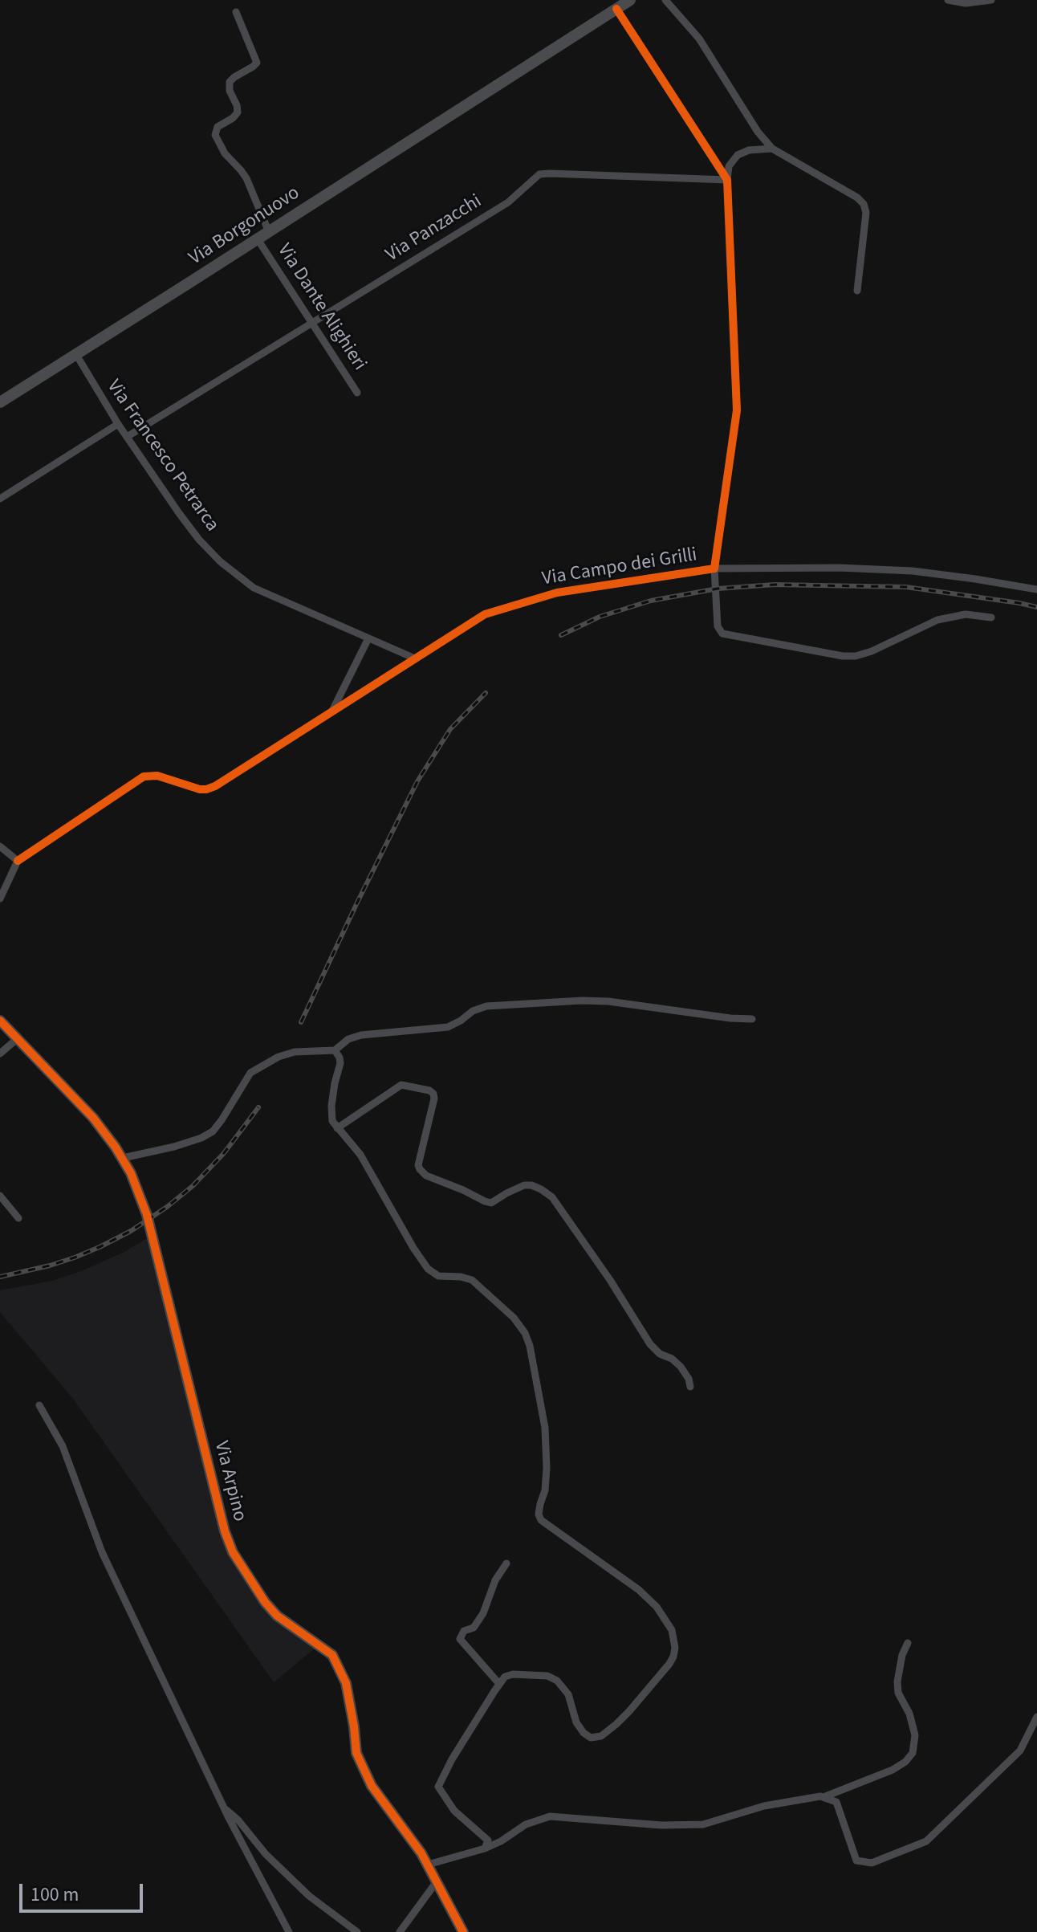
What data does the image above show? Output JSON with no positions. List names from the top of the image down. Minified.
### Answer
{"streets":{"main road":["Via Borgonuovo"],"street":["Via Panzacchi","Via Dante Alighieri","Via Francesco Petrarca","Via Campo dei Grilli","Via Arpino"]},"crossings":[["Via Borgonuovo","Via Dante Alighieri"],["Via Borgonuovo","Via Francesco Petrarca"],["Via Panzacchi","Via Dante Alighieri"],["Via Panzacchi","Via Francesco Petrarca"],["Via Panzacchi","Via Campo dei Grilli"],["Via Francesco Petrarca","Via Campo dei Grilli"]],"scale_bar":"100 m"}
